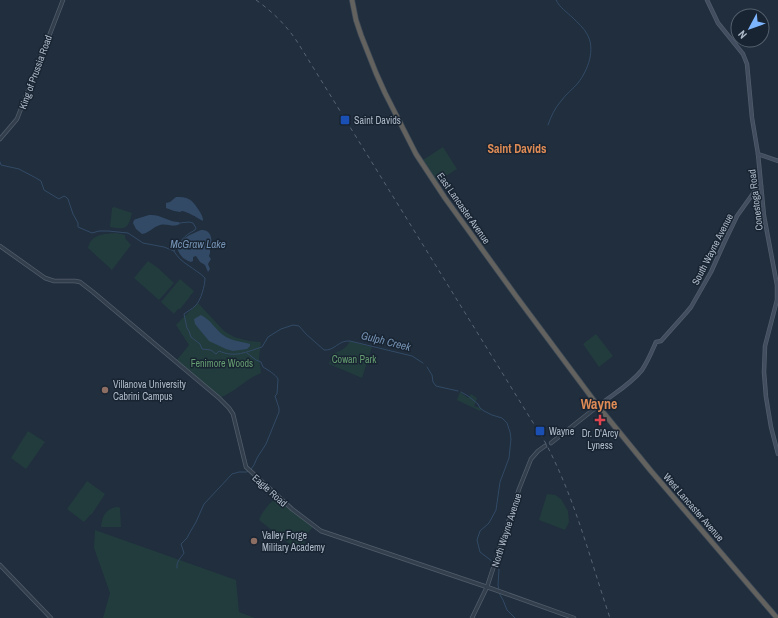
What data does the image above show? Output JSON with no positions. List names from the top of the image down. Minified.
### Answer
{"streets":{"highway":["East Lancaster Avenue","West Lancaster Avenue"],"main road":["Conestoga Road","South Wayne Avenue"],"street":["King of Prussia Road","Eagle Road","North Wayne Avenue"]},"crossings":[["Conestoga Road","South Wayne Avenue"],["East Lancaster Avenue","South Wayne Avenue"],["East Lancaster Avenue","West Lancaster Avenue"],["South Wayne Avenue","West Lancaster Avenue"],["Eagle Road","North Wayne Avenue"]],"districts":["Saint Davids","Wayne"],"water":["McGraw Lake","Gulph Creek"],"parks":["Cowan Park","Fenimore Woods"],"places":{"transit":["Saint Davids","Wayne"],"other":["Villanova University Cabrini Campus","Valley Forge Military Academy"],"health":["Dr. D'Arcy Lyness"]},"north":"bottom left"}
